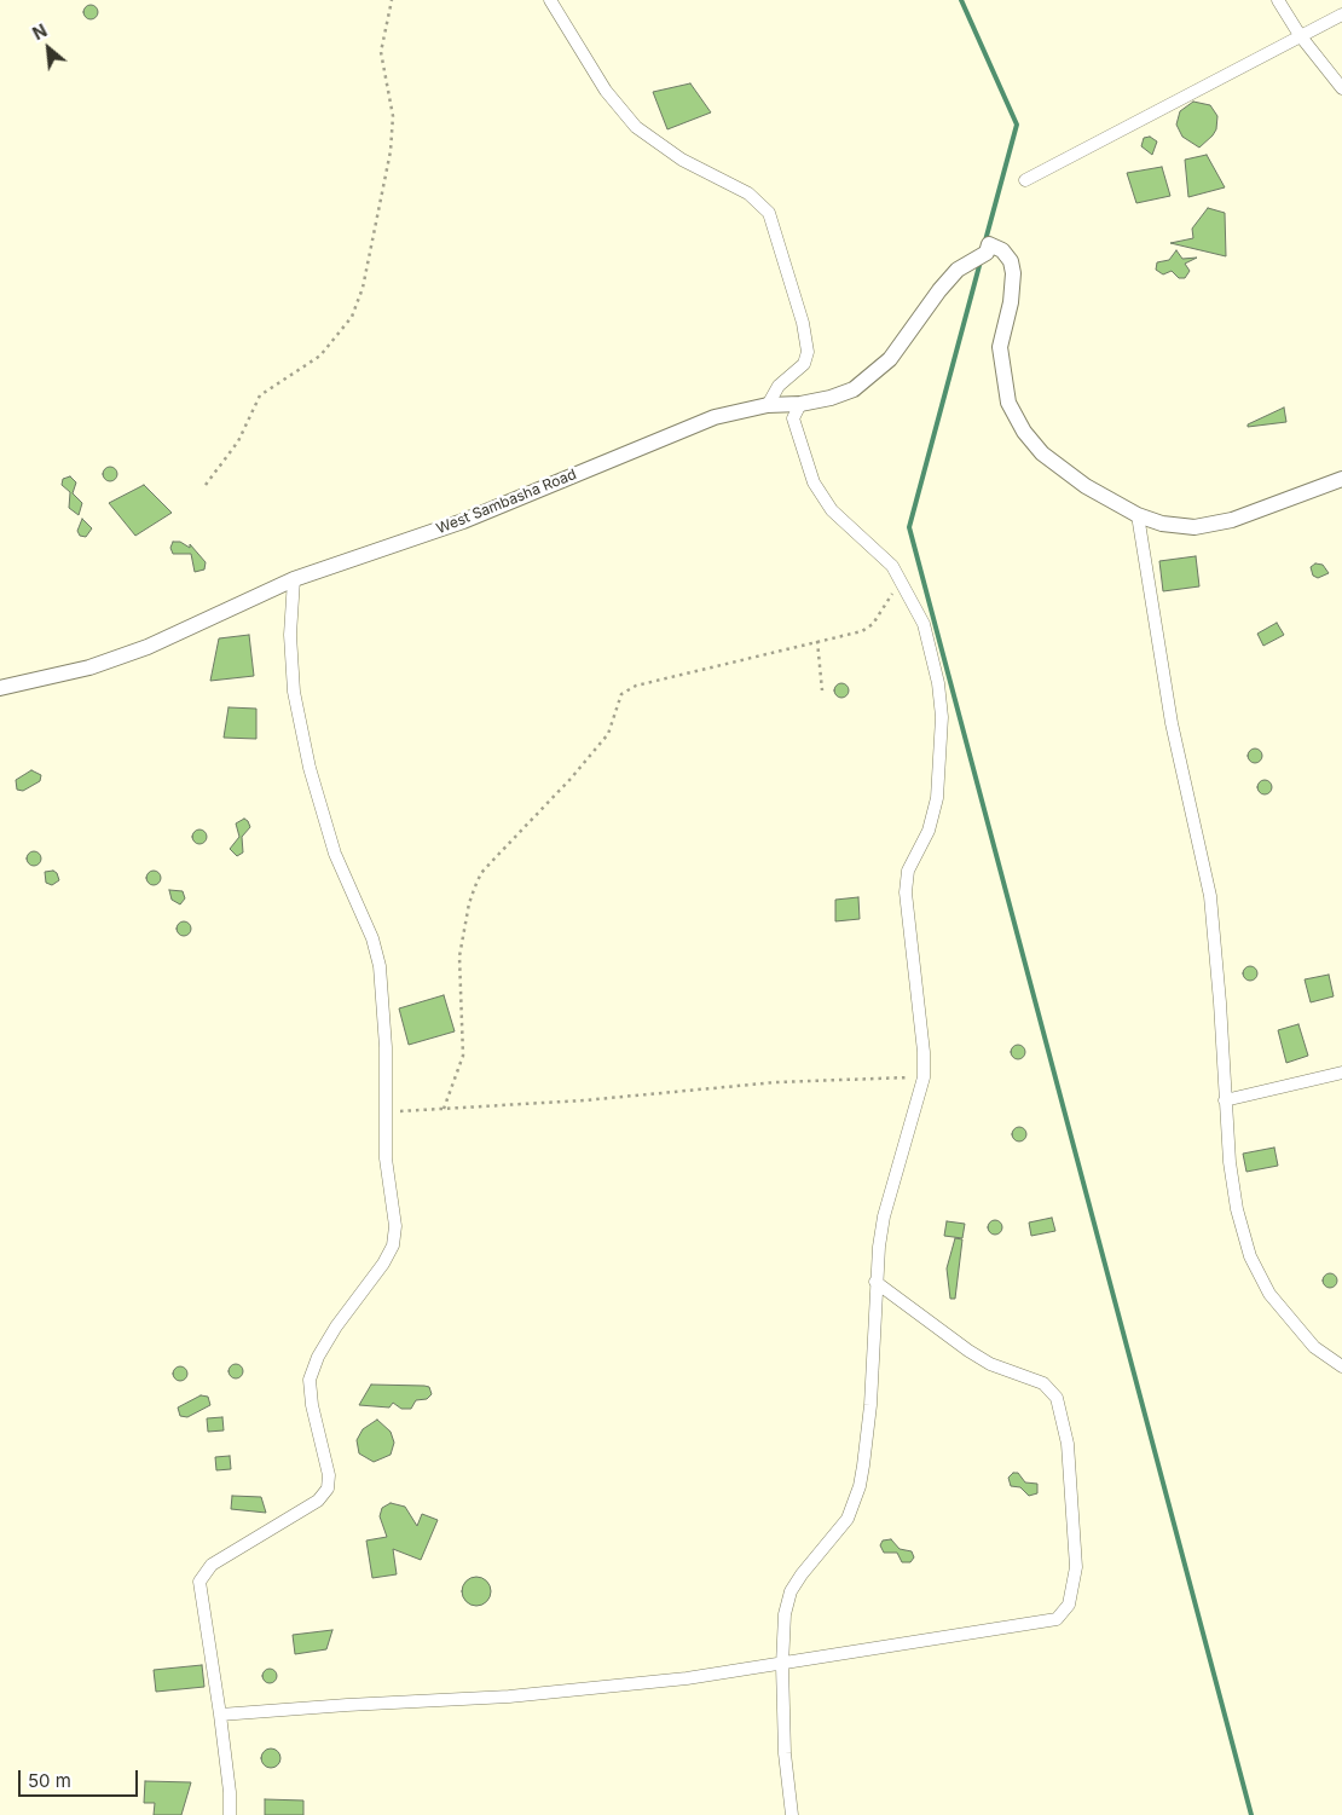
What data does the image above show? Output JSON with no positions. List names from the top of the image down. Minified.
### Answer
{"streets":{"street":["West Sambasha Road"]},"scale_bar":"50 m","north":"top left"}
